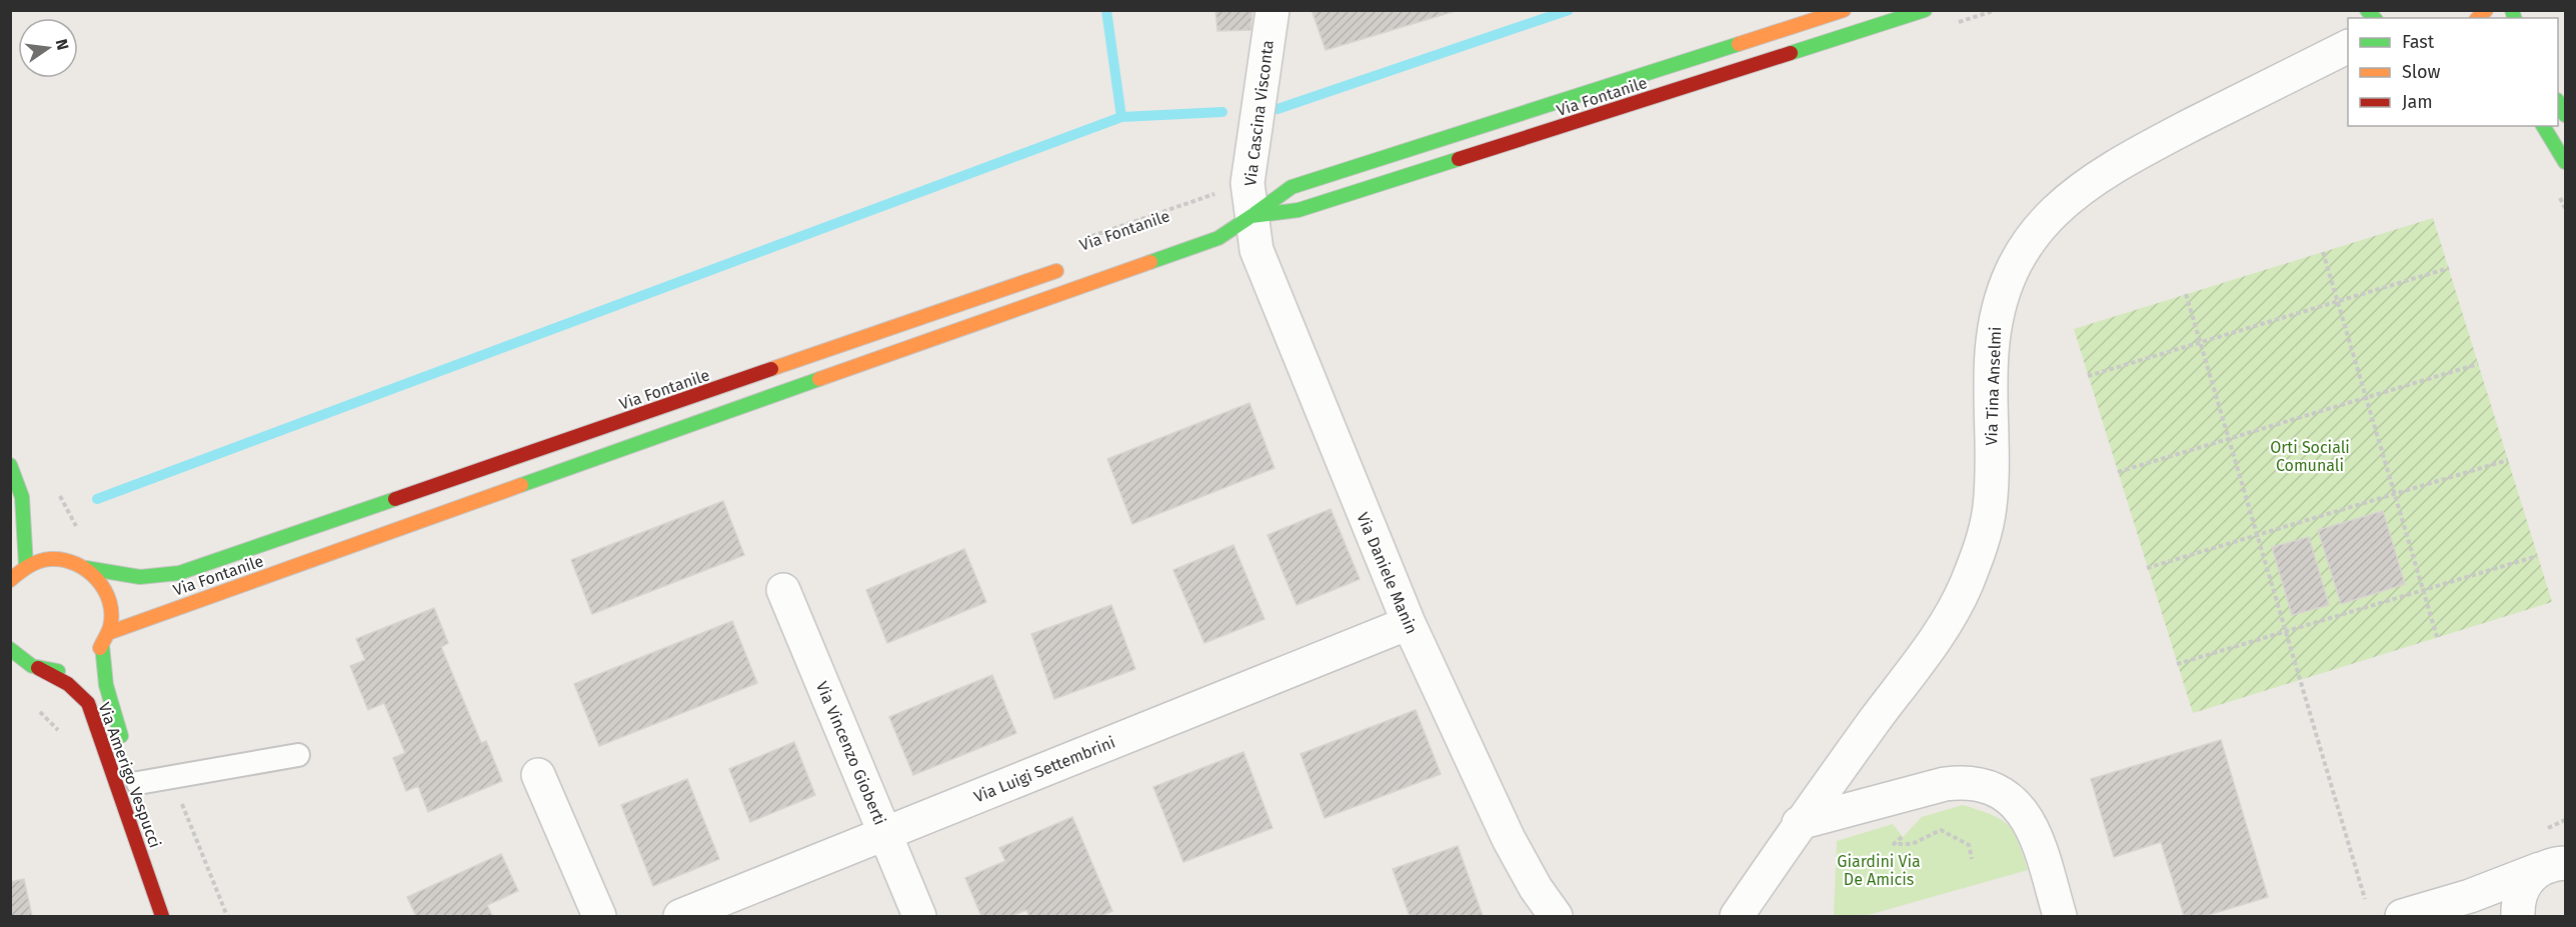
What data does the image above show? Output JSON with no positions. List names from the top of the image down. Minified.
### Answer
{"streets":{"street":["Via Fontanile","Via Cascina Visconta","Via Tina Anselmi","Via Daniele Manin","Via Vincenzo Gioberti","Via Luigi Settembrini","Via Amerigo Vespucci"]},"crossings":[["Via Fontanile","Via Cascina Visconta"],["Via Fontanile","Via Daniele Manin"],["Via Fontanile","Via Amerigo Vespucci"],["Via Cascina Visconta","Via Daniele Manin"],["Via Daniele Manin","Via Luigi Settembrini"],["Via Vincenzo Gioberti","Via Luigi Settembrini"]],"parks":["Orti Sociali Comunali","Giardini Via De Amicis"],"legend":["Fast","Slow","Jam"],"north":"right"}
